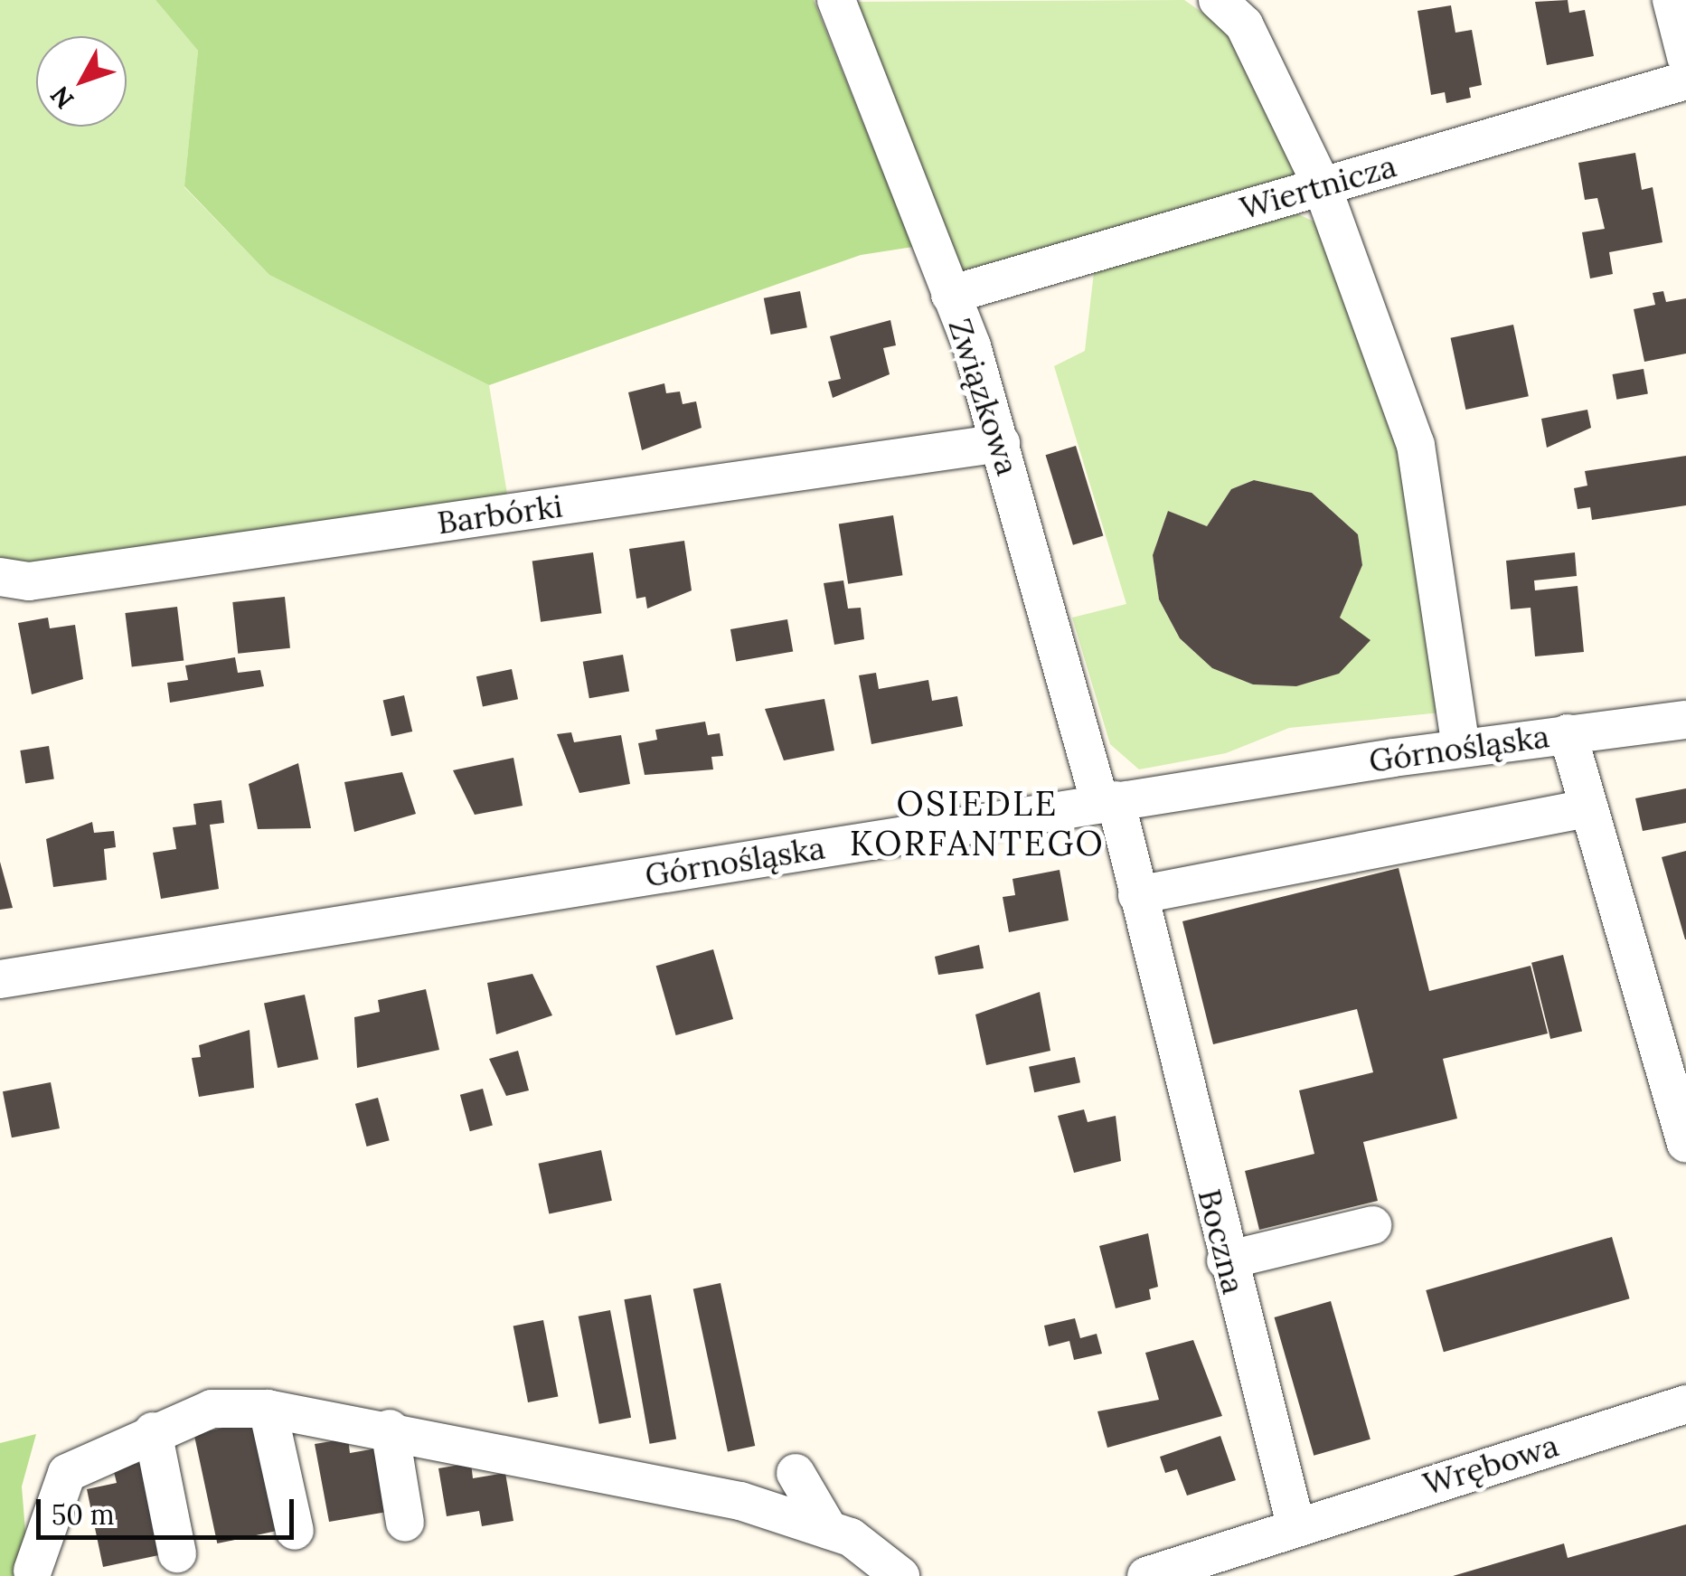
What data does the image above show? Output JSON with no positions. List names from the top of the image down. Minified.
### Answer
{"streets":{"street":["Wiertnicza","Związkowa","Barbórki","Górnośląska","Boczna","Wrębowa"]},"crossings":[["Wiertnicza","Związkowa"],["Związkowa","Barbórki"],["Związkowa","Górnośląska"],["Związkowa","Boczna"],["Górnośląska","Boczna"],["Boczna","Wrębowa"]],"districts":["OSIEDLE KORFANTEGO"],"scale_bar":"50 m","north":"bottom left"}
